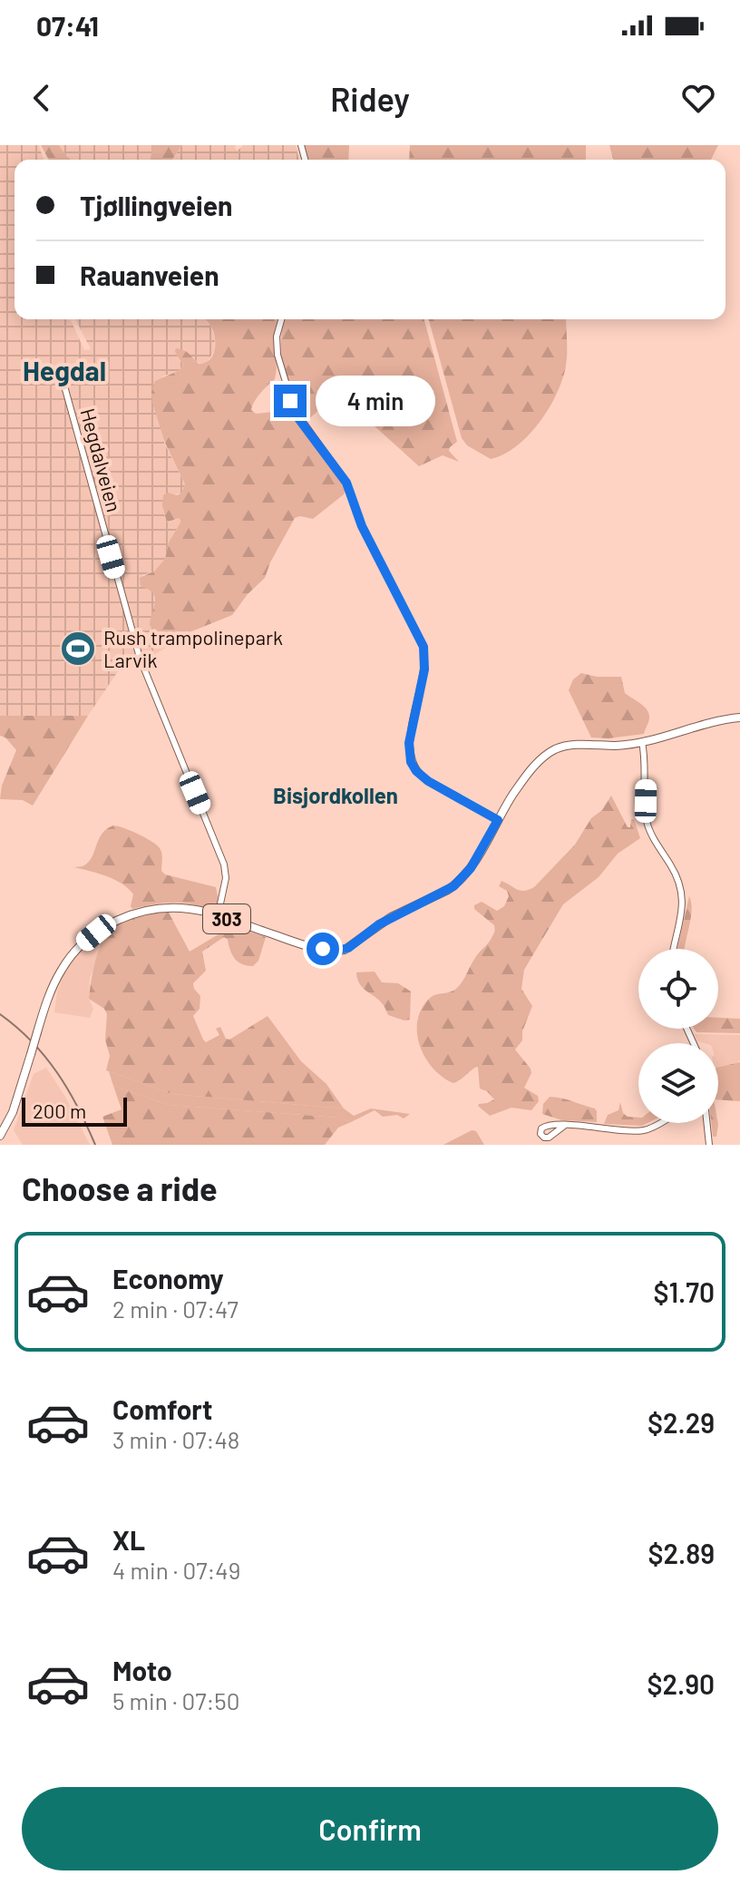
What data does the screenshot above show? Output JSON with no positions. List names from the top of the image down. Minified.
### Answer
{"streets":{"main road":["303"],"street":["Hegdalveien"]},"crossings":[["Hegdalveien","303"]],"districts":["Hegdal","Bisjordkollen"],"places":{"sports":["Rush trampolinepark Larvik"]},"scale_bar":"200 m","page":{"status":"07:41","header":"Ridey","banner":["Tjøllingveien","Rauanveien"],"bubble":"4 min","scale":"200 m","heading":"Choose a ride","list":[{"name":"Economy","note":"2 min · 07:47","value":"$1.70"},{"name":"Comfort","note":"3 min · 07:48","value":"$2.29"},{"name":"XL","note":"4 min · 07:49","value":"$2.89"},{"name":"Moto","note":"5 min · 07:50","value":"$2.90"}],"buttons":"Confirm"}}
